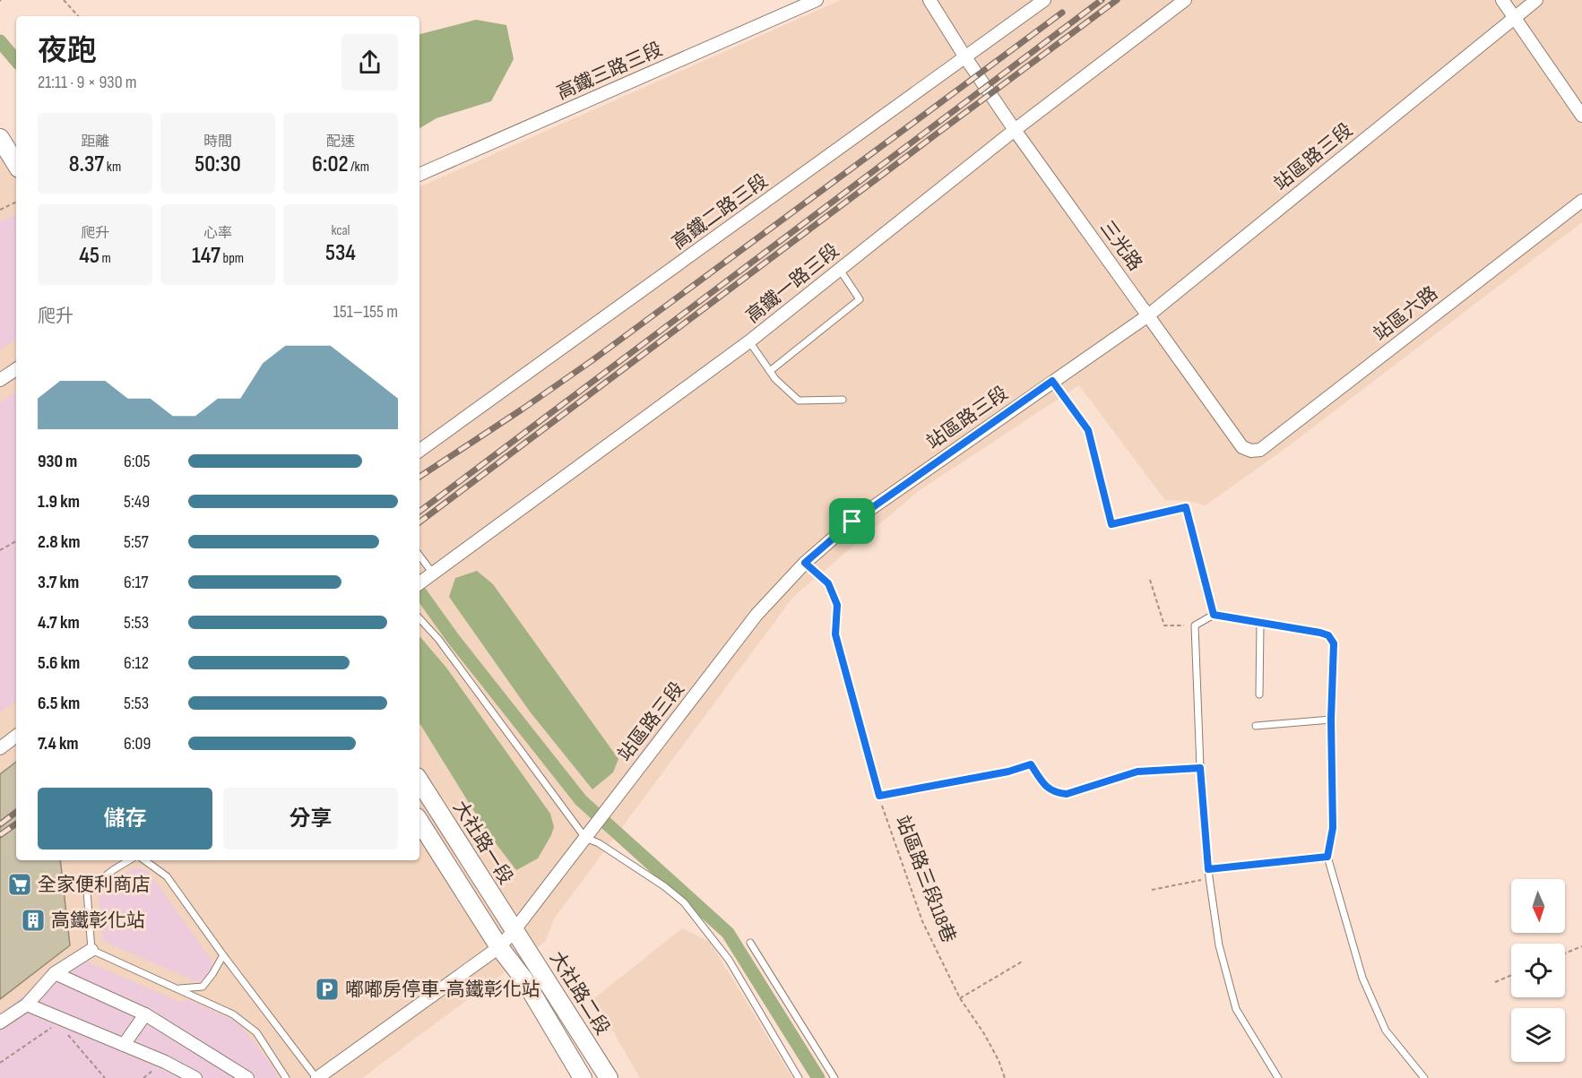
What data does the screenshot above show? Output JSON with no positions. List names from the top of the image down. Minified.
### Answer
{"streets":{"street":["高鐵三路三段","站區路三段","高鐵二路三段","三光路","高鐵一路三段","站區六路","大社路一段","大社路二段"],"lane":["站區路三段118巷"]},"crossings":[["站區路三段","三光路"],["站區路三段","大社路一段"],["站區路三段","站區路三段118巷"],["站區路三段","大社路二段"],["高鐵二路三段","三光路"],["三光路","高鐵一路三段"],["三光路","站區六路"],["大社路一段","大社路二段"]],"places":{"supermarket":["全家便利商店"],"building":["高鐵彰化站"],"parking":["嘟嘟房停車-高鐵彰化站"]},"north":"bottom","page":{"heading":["夜跑","21:11 · 9 × 930 m"],"stats":[["距離","8.37 km"],["時間","50:30"],["配速","6:02 /km"],["爬升","45 m"],["心率","147 bpm"],["kcal","534"]],"chart":["爬升","151–155 m"],"list":[{"name":"930 m","note":"6:05"},{"name":"1.9 km","note":"5:49"},{"name":"2.8 km","note":"5:57"},{"name":"3.7 km","note":"6:17"},{"name":"4.7 km","note":"5:53"},{"name":"5.6 km","note":"6:12"},{"name":"6.5 km","note":"5:53"},{"name":"7.4 km","note":"6:09"}],"buttons":["儲存","分享"]}}
